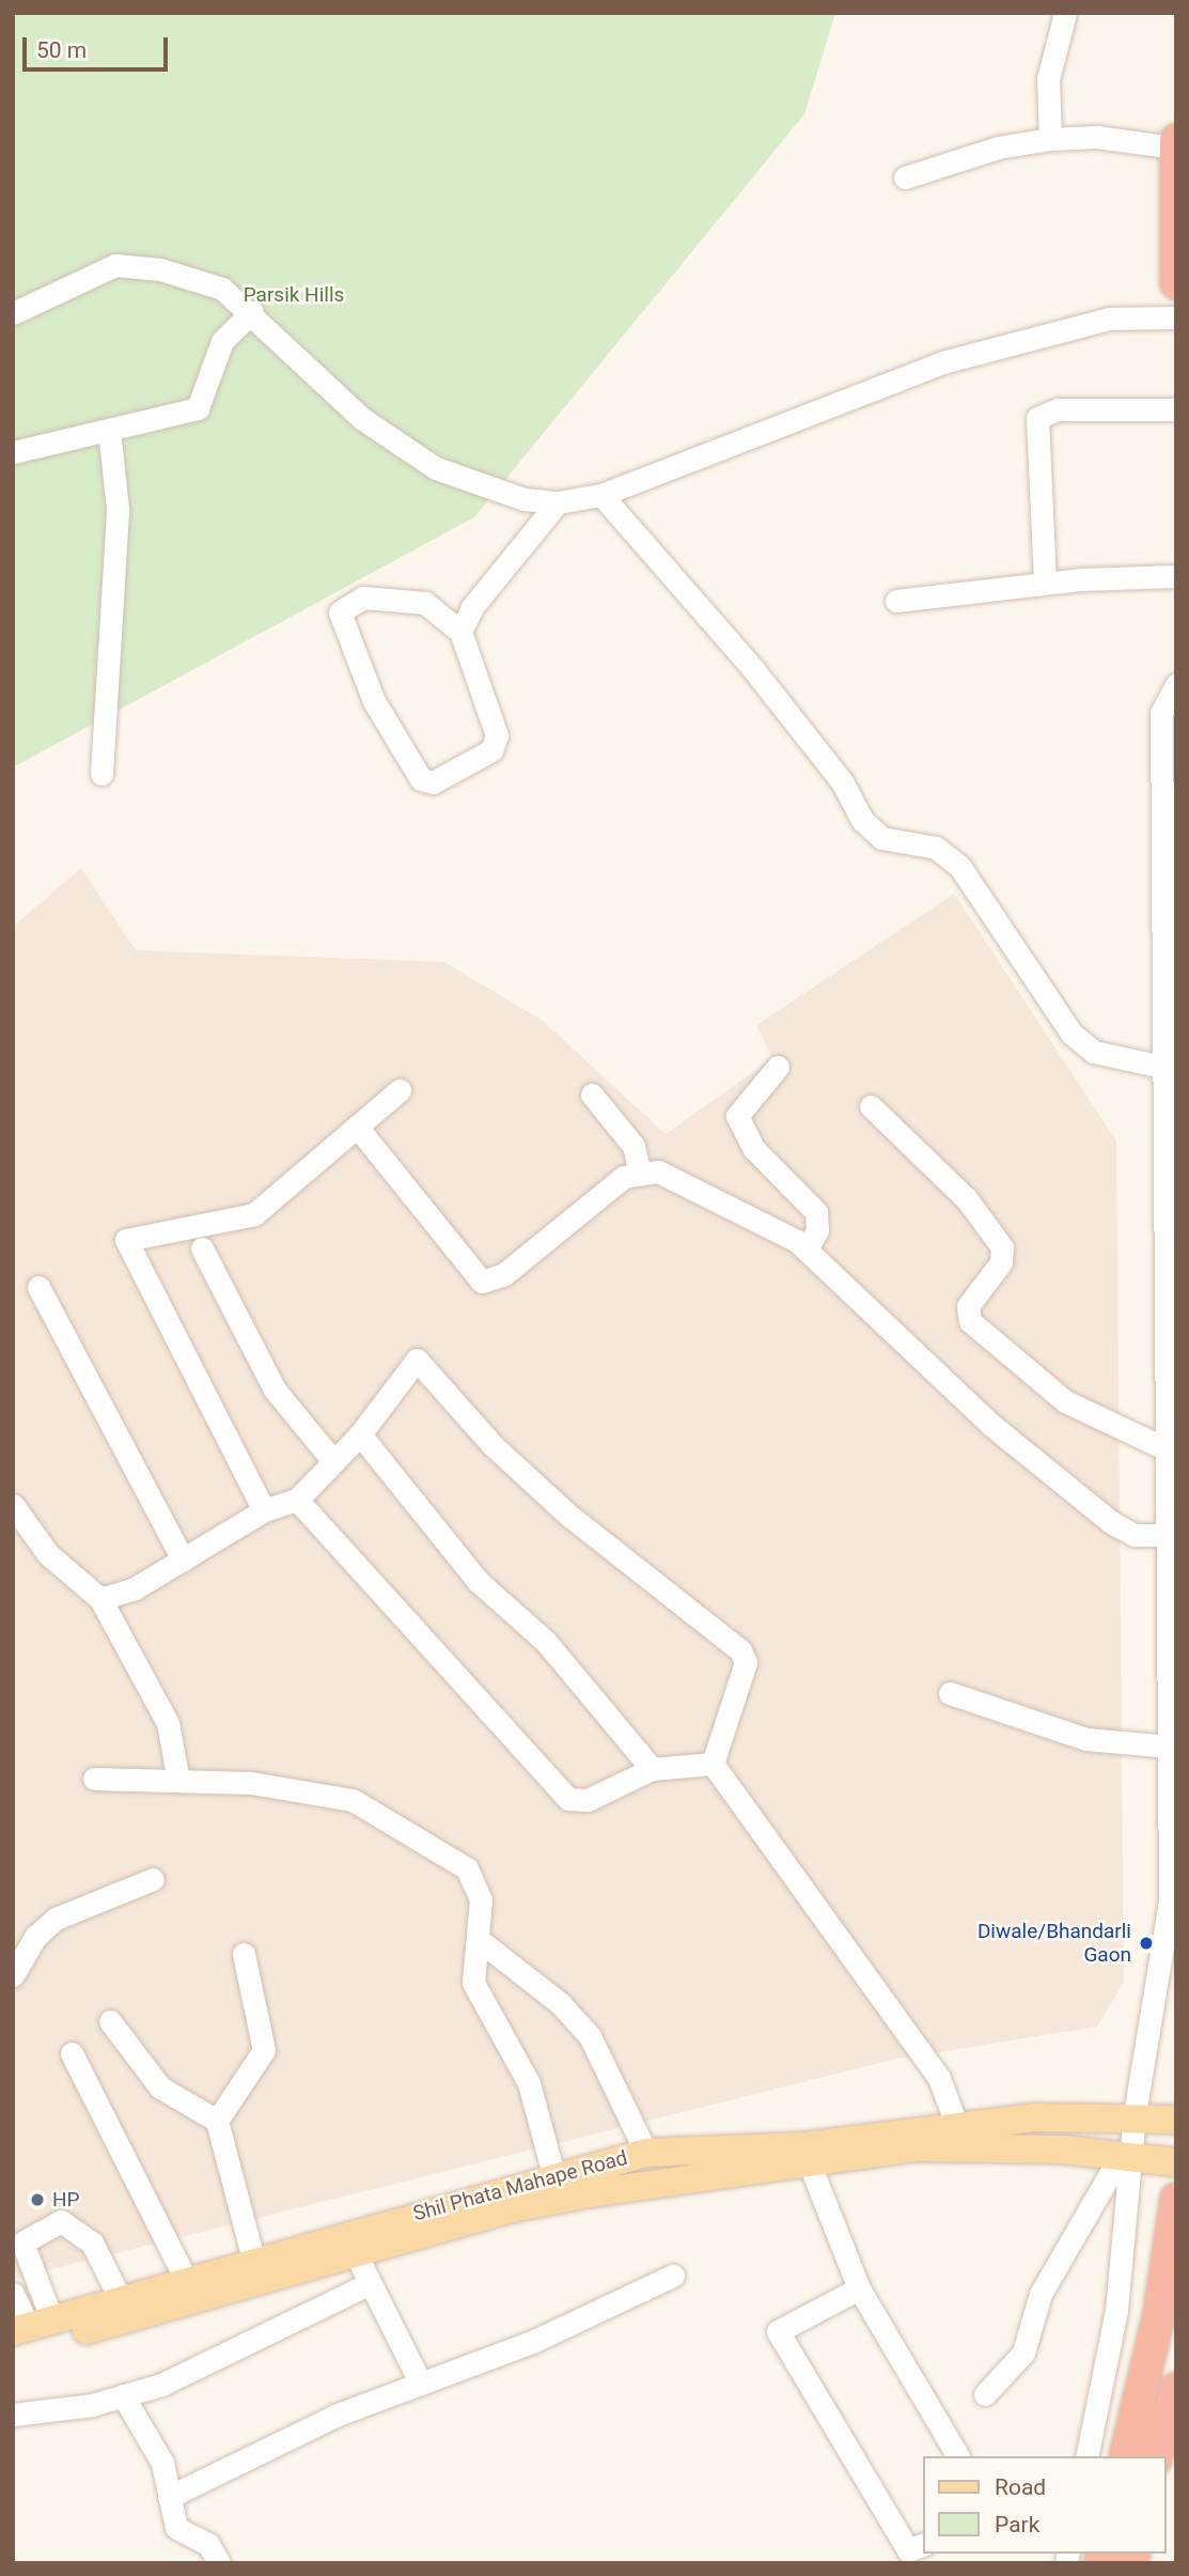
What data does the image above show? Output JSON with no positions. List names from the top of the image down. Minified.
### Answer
{"streets":{"main road":["Shil Phata Mahape Road"]},"parks":["Parsik Hills"],"places":["Diwale/Bhandarli Gaon","HP"],"legend":["Road","Park"],"scale_bar":"50 m"}
